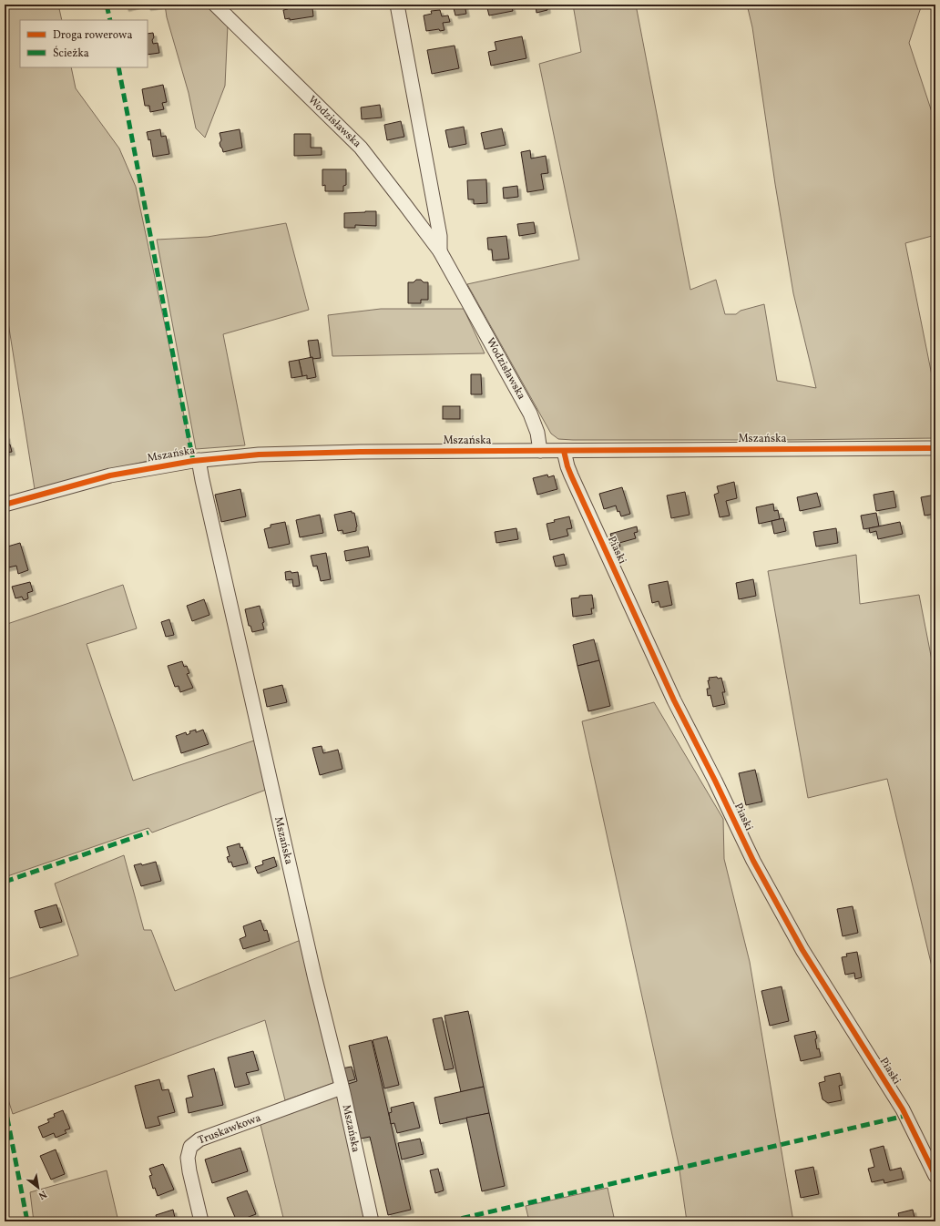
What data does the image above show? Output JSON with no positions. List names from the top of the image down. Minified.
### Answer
{"streets":{"street":["Wodzisławska","Mszańska","Piaski","Truskawkowa"]},"crossings":[["Wodzisławska","Mszańska"],["Mszańska","Piaski"],["Mszańska","Truskawkowa"]],"legend":["Droga rowerowa","Ścieżka"],"north":"bottom right"}
